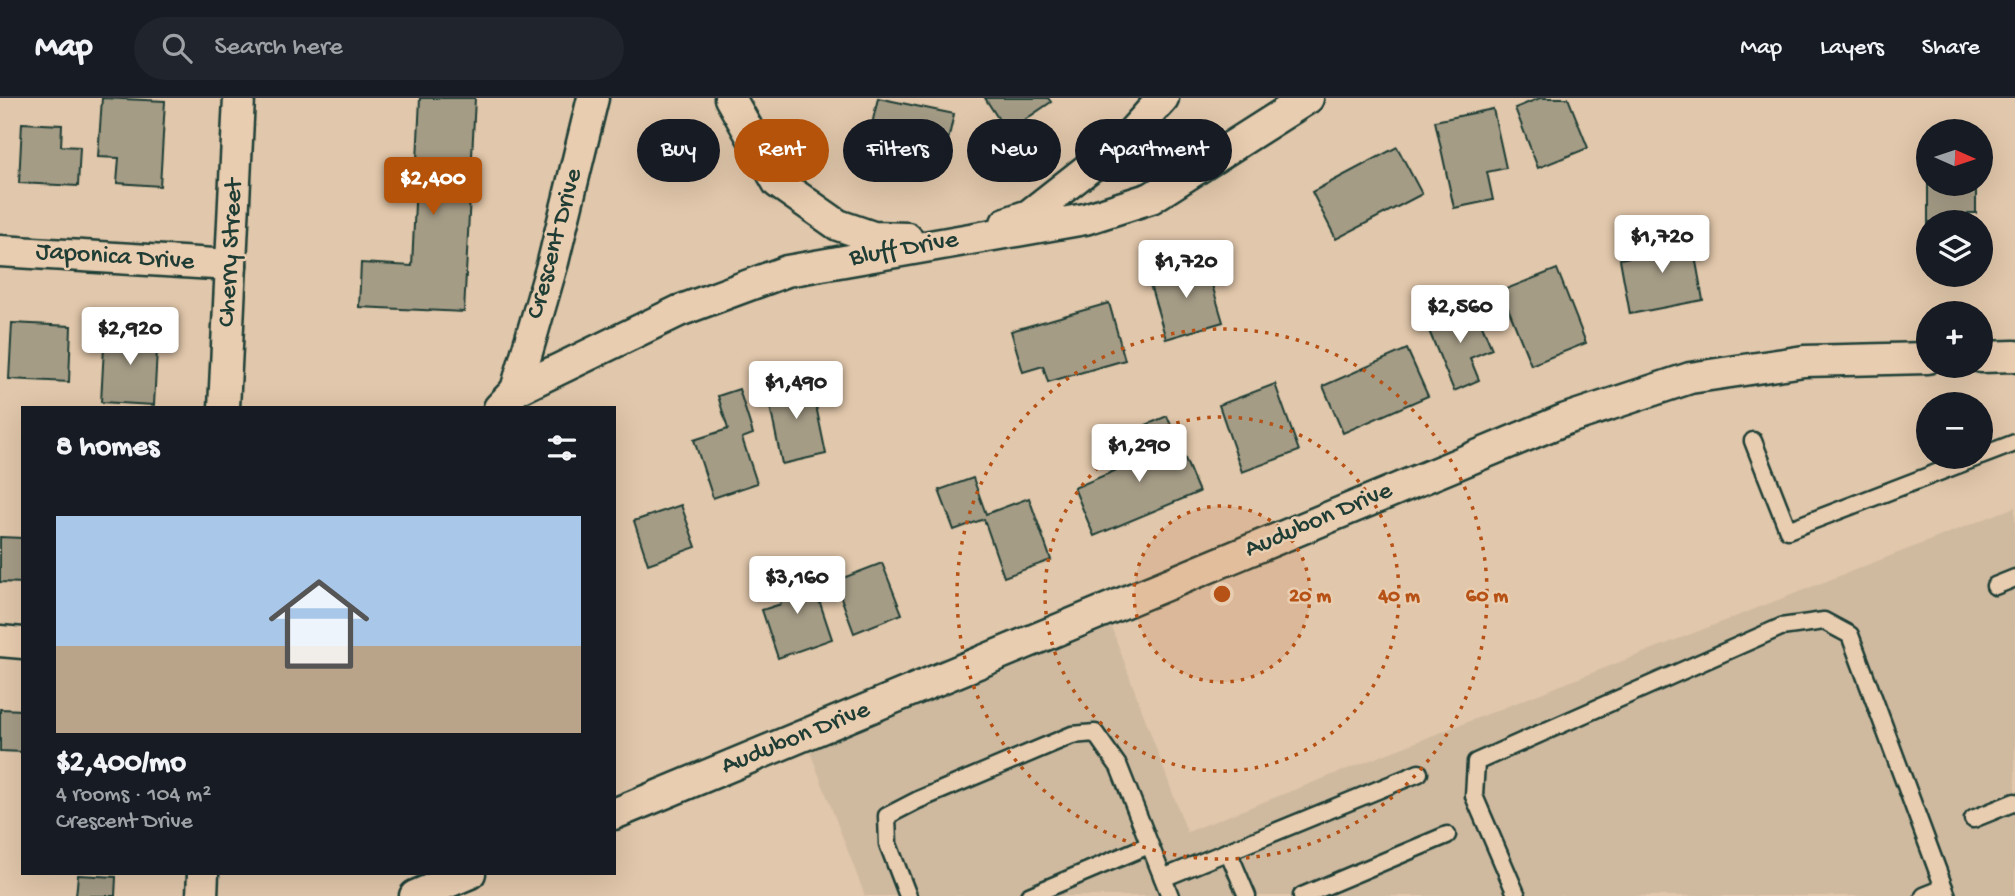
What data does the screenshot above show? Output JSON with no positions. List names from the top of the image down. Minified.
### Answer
{"streets":{"street":["Crescent Drive","Bluff Drive","Cherry Street","Japonica Drive","Audubon Drive"]},"crossings":[["Crescent Drive","Bluff Drive"],["Cherry Street","Japonica Drive"]],"north":"right","page":{"header":"Map","search":"Search here","nav":["Map","Layers","Share"],"map_buttons":["+","−"],"chip":["Buy","Rent","Filters","New","Apartment"],"price":["$2,400","$1,720","$1,720","$2,560","$2,920","$1,490","$1,290","$3,160"],"heading":"8 homes","list":[{"name":"$2,400/mo","note":"4 rooms · 104 m² · Crescent Drive"}]},"rings":["20 m","40 m","60 m"]}
